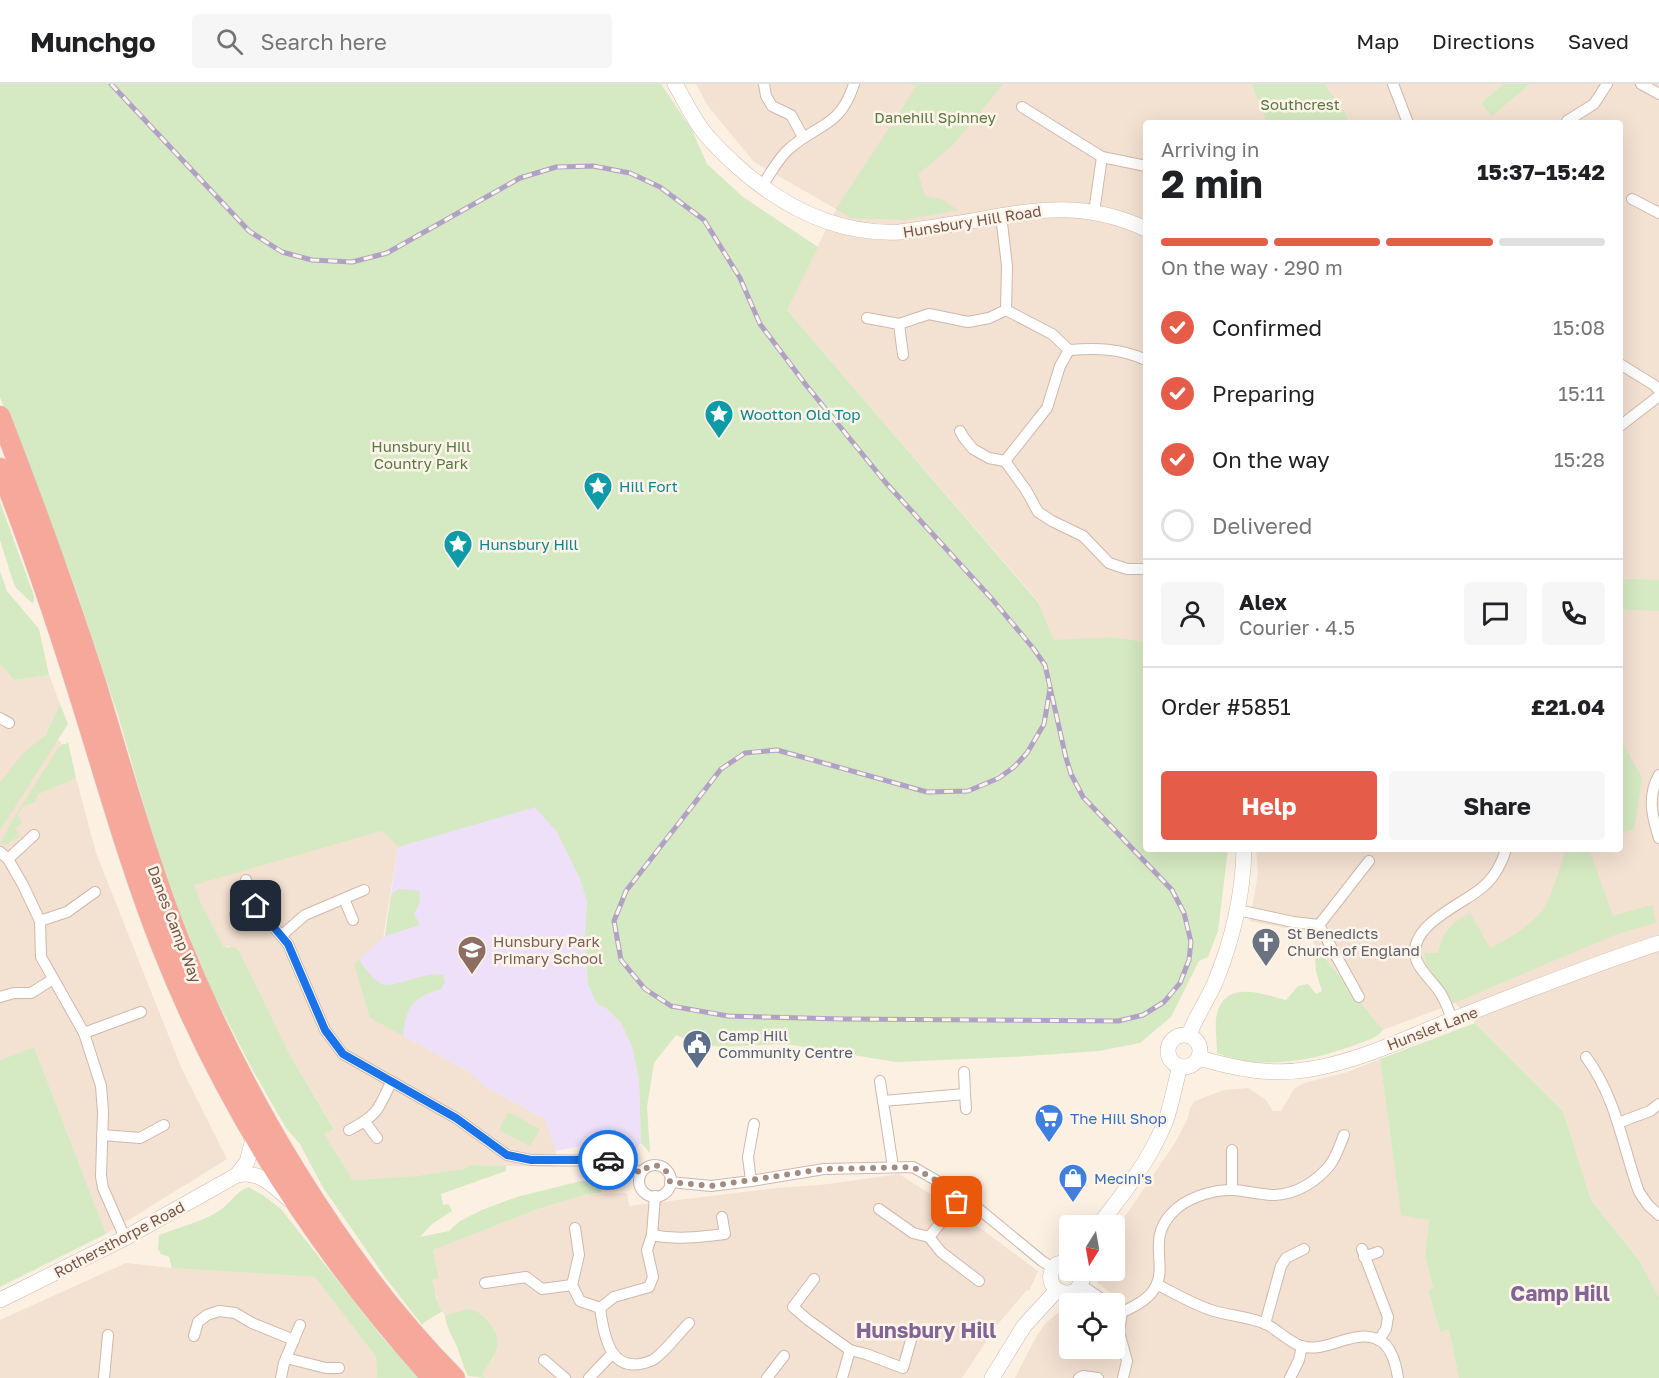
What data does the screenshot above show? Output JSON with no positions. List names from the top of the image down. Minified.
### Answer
{"streets":{"highway":["Danes Camp Way"],"street":["Hunsbury Hill Road","Hunslet Lane","Rothersthorpe Road"]},"districts":["Camp Hill","Hunsbury Hill"],"parks":["Southcrest","Danehill Spinney","Hunsbury Hill Country Park"],"places":{"place":["Wootton Old Top","Hill Fort","Hunsbury Hill"],"church":["St Benedicts Church of England"],"school or university":["Hunsbury Park Primary School"],"public building":["Camp Hill Community Centre"],"supermarket":["The Hill Shop"],"shop":["Mecini's"]},"north":"bottom","page":{"header":"Munchgo","search":"Search here","nav":["Map","Directions","Saved"],"heading":["2 min","Arriving in","15:37–15:42"],"panel":["Alex","Courier · 4.5","Order #5851","£21.04"],"bar":"On the way · 290 m","list":[["Confirmed","15:08"],["Preparing","15:11"],["On the way","15:28"],"Delivered"],"buttons":["Help","Share"]}}
